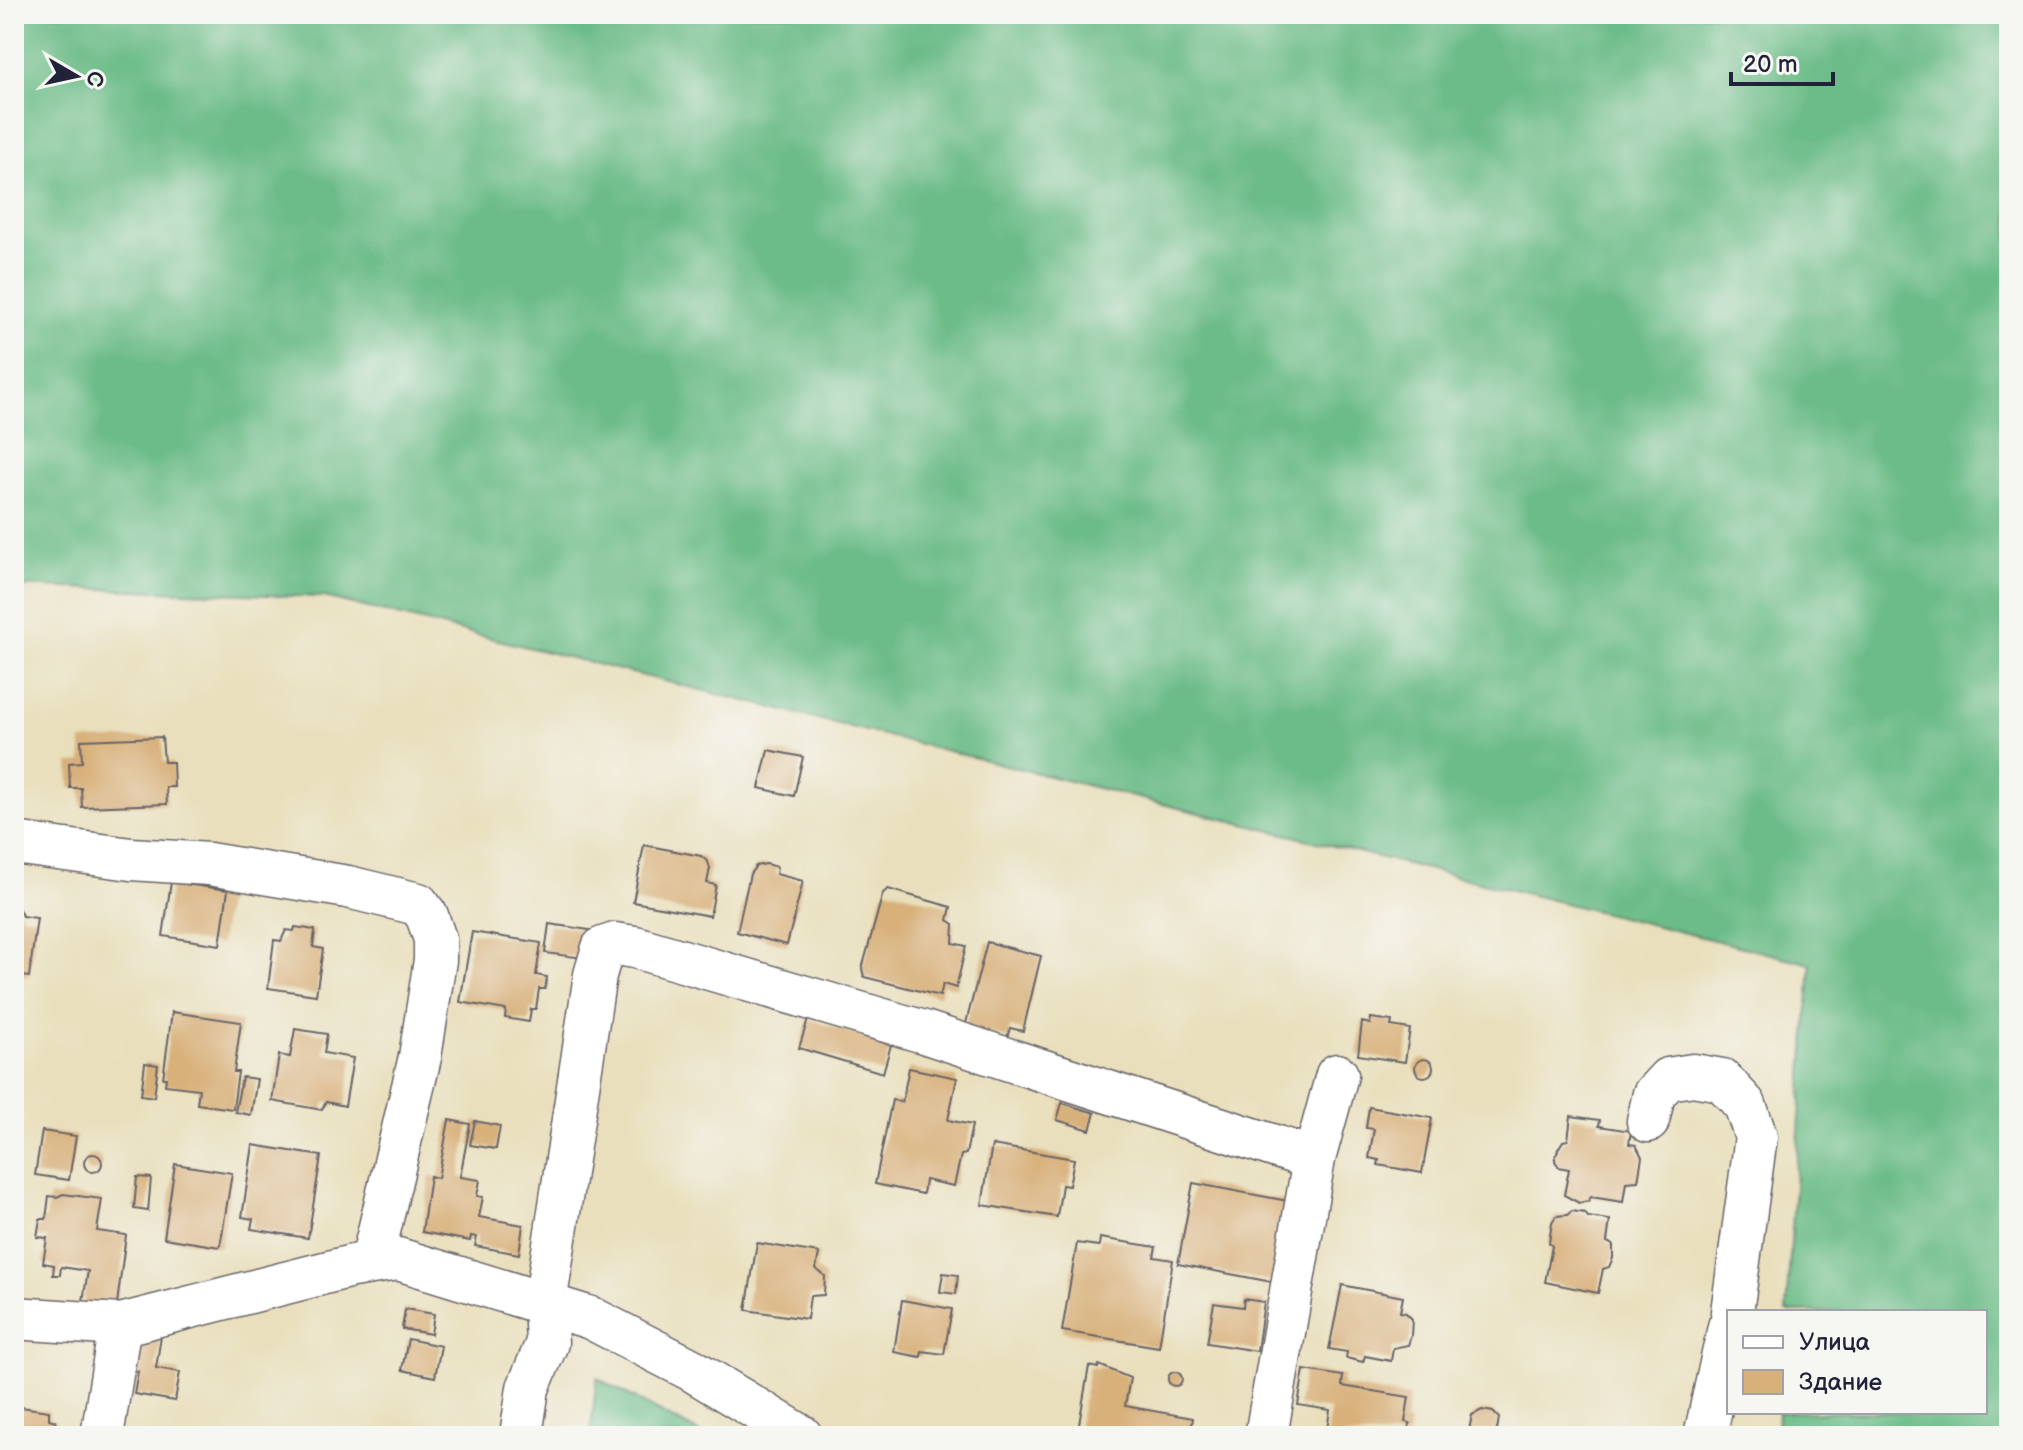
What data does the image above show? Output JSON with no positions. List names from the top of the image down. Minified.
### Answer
{"legend":["Улица","Здание"],"scale_bar":"20 m","north":"right"}
